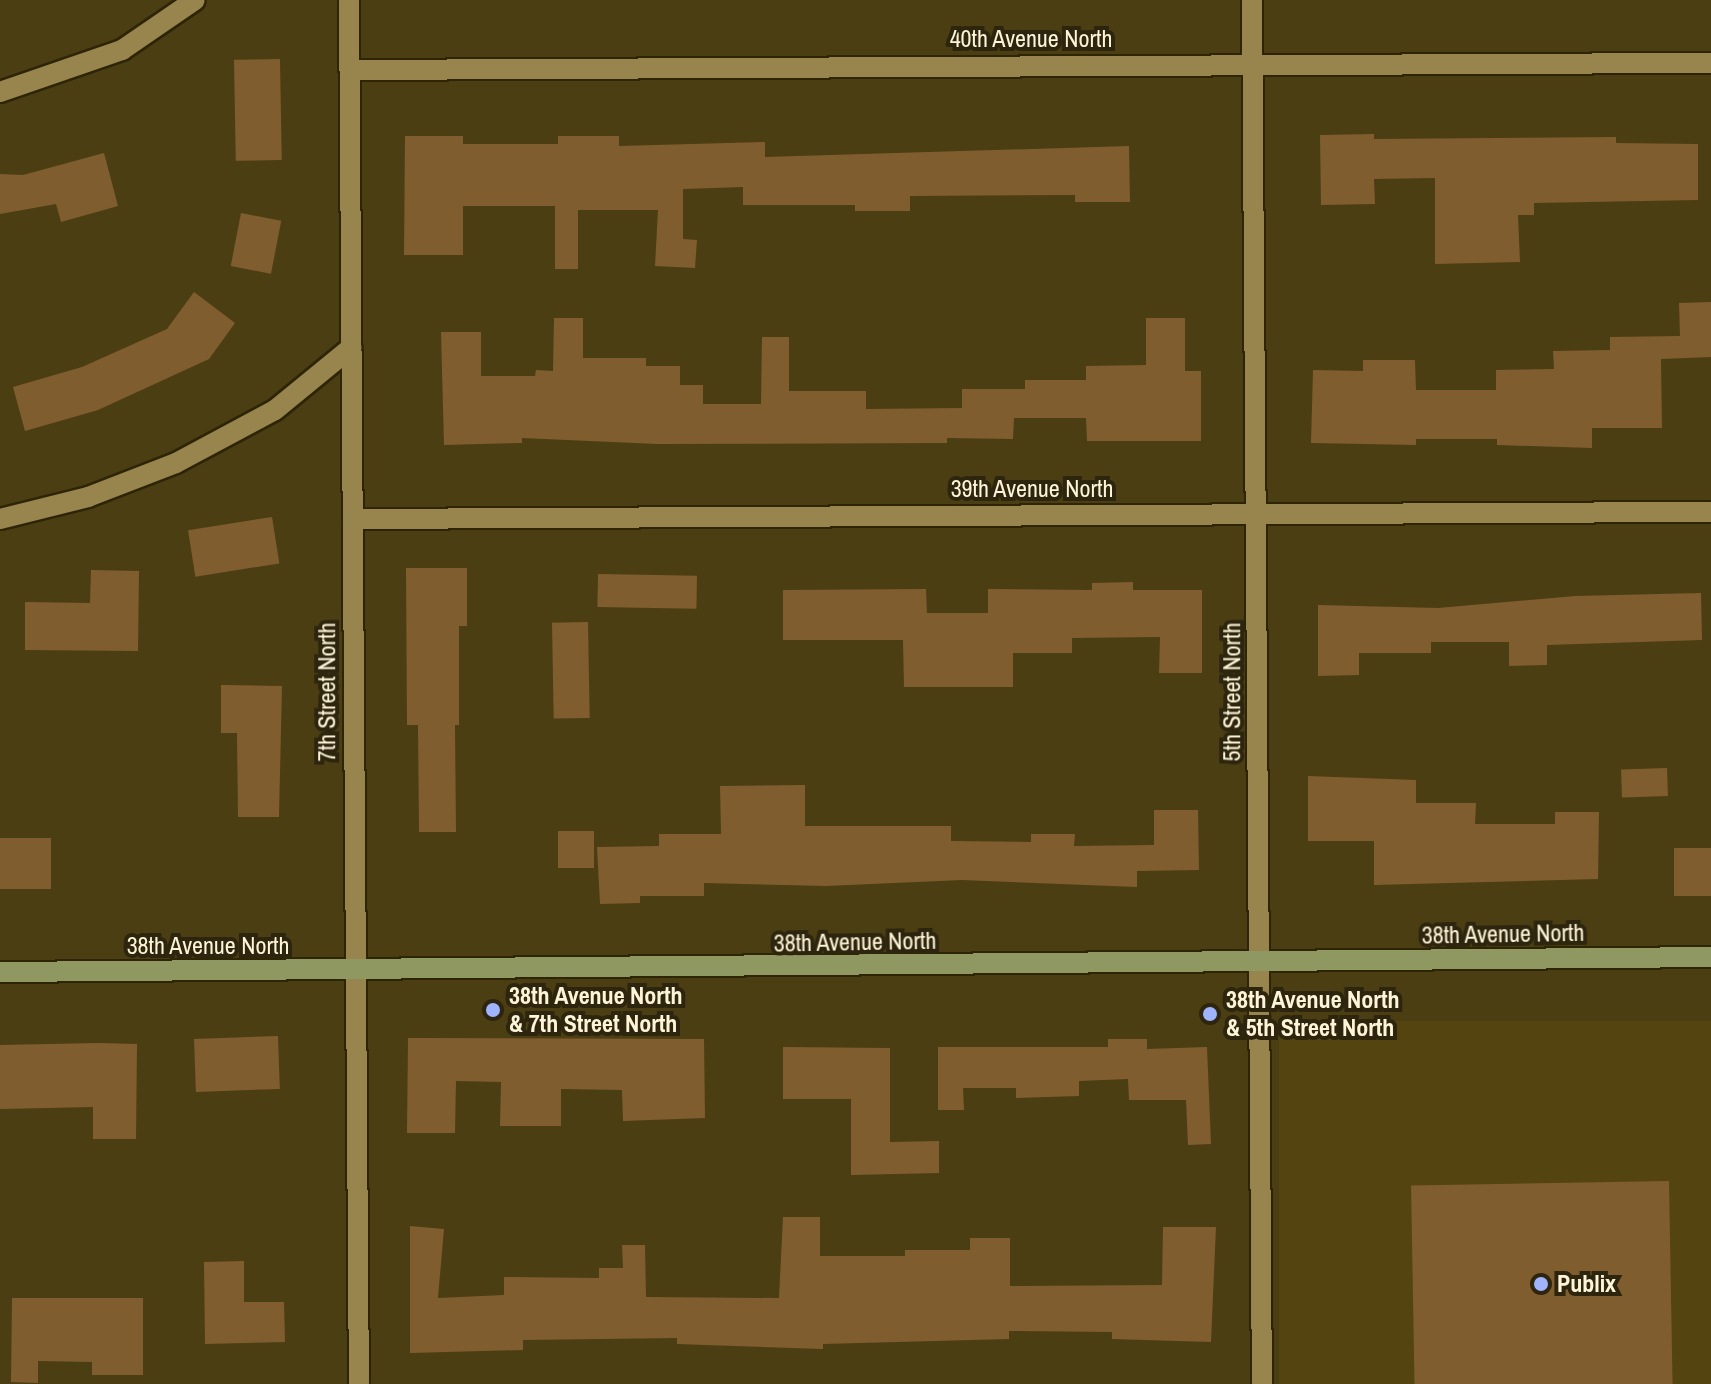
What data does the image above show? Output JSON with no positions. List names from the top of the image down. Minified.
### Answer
{"streets":{"main road":["38th Avenue North"],"street":["40th Avenue North","39th Avenue North","7th Street North","5th Street North"]},"crossings":[["40th Avenue North","7th Street North"],["40th Avenue North","5th Street North"],["39th Avenue North","7th Street North"],["39th Avenue North","5th Street North"],["7th Street North","38th Avenue North"],["5th Street North","38th Avenue North"]],"places":["38th Avenue North & 7th Street North","38th Avenue North & 5th Street North","Publix"]}
